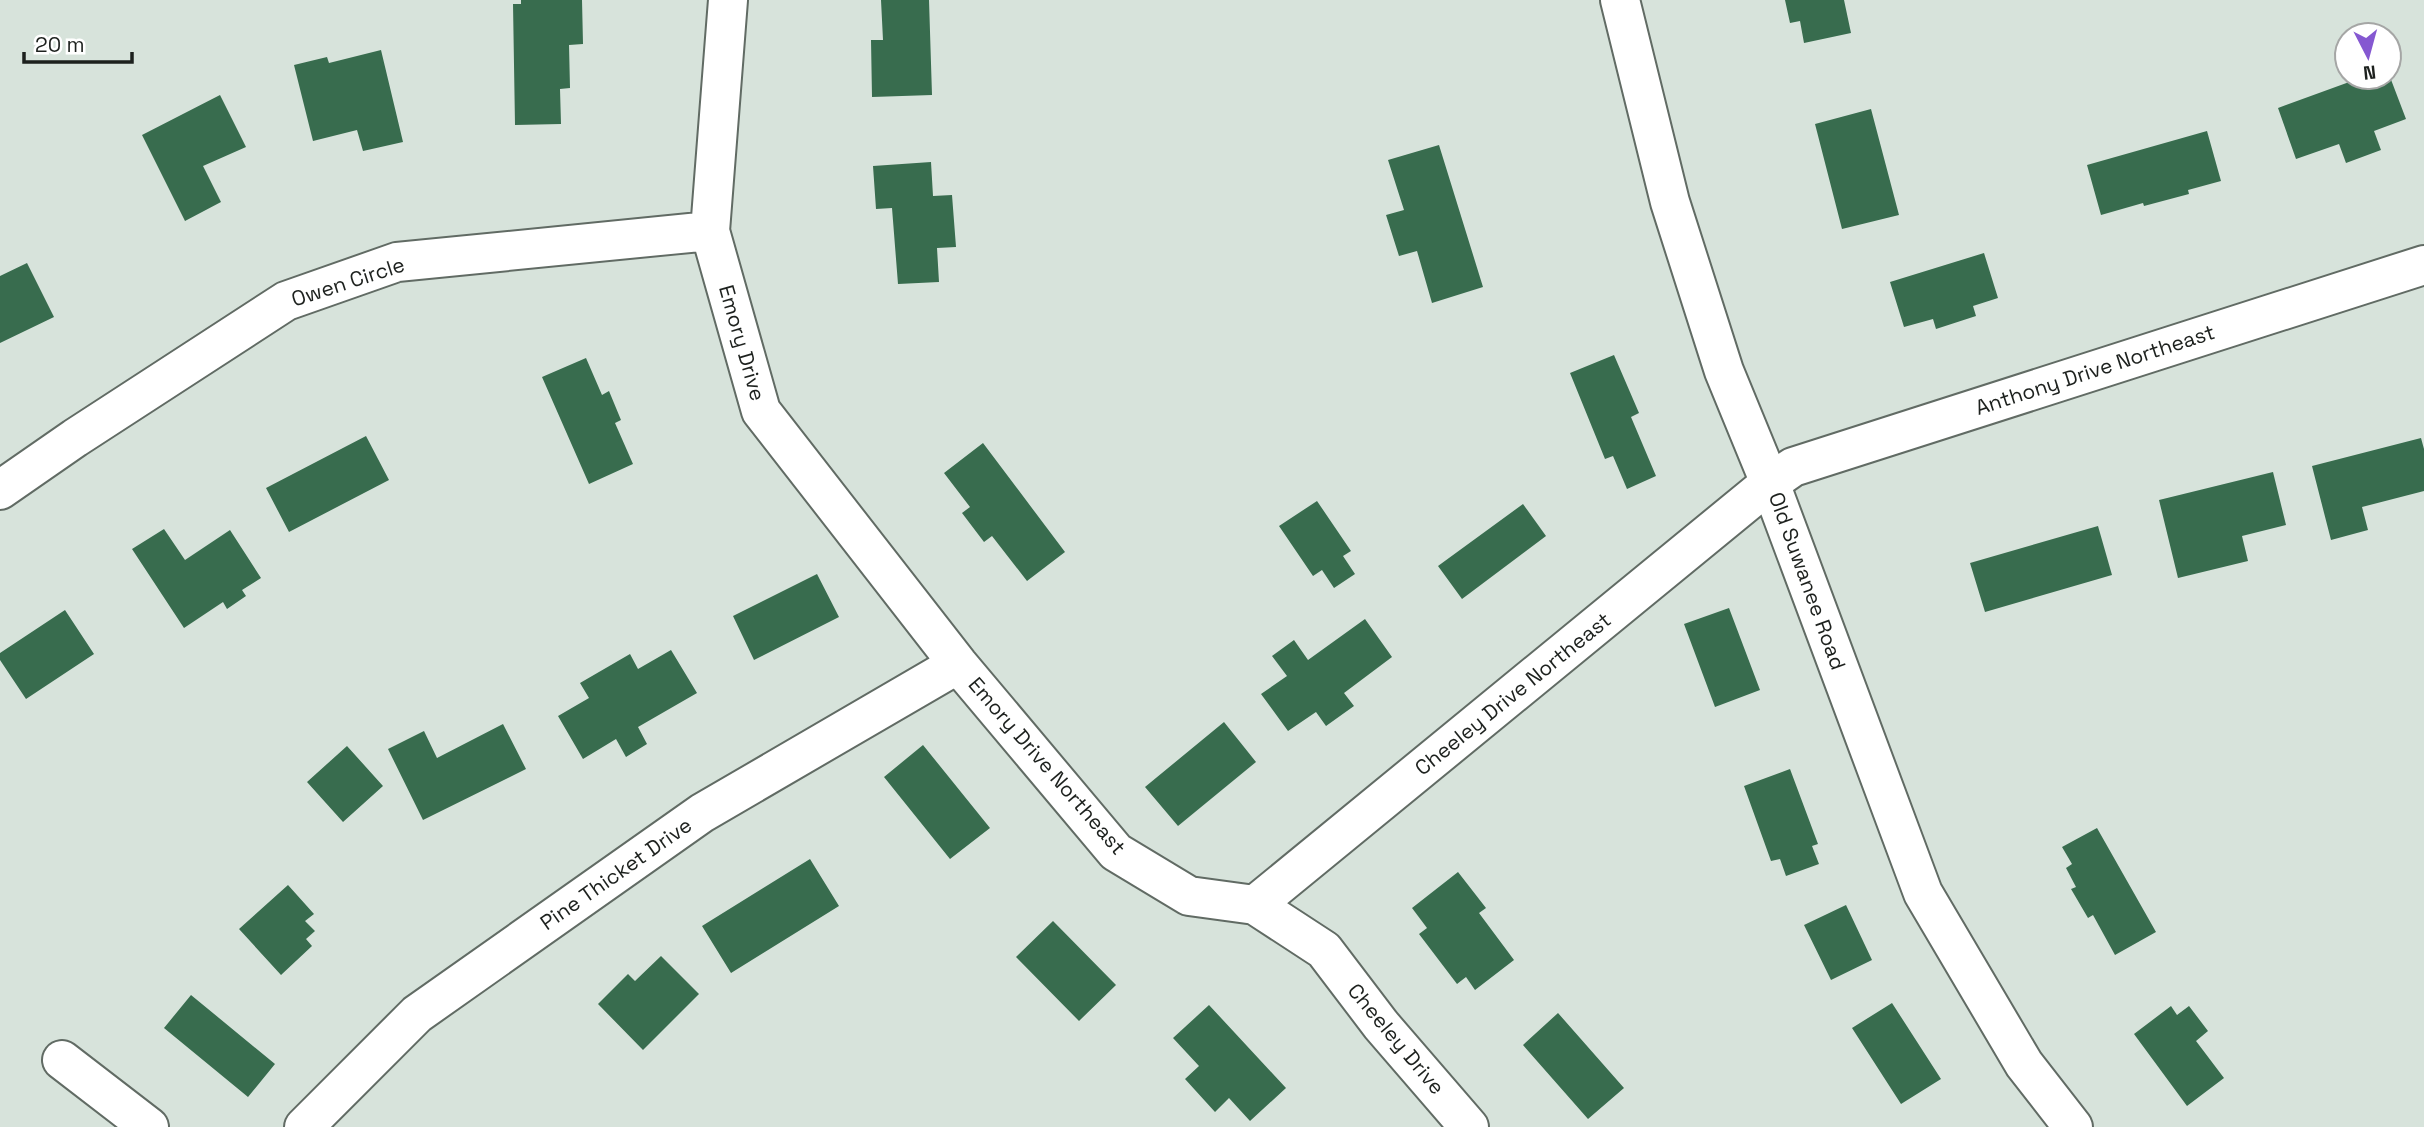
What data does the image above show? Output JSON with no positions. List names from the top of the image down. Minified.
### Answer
{"streets":{"street":["Owen Circle","Emory Drive","Anthony Drive Northeast","Old Suwanee Road","Cheeley Drive Northeast","Emory Drive Northeast","Pine Thicket Drive","Cheeley Drive"]},"crossings":[["Owen Circle","Emory Drive"],["Emory Drive","Emory Drive Northeast"],["Emory Drive","Pine Thicket Drive"],["Anthony Drive Northeast","Old Suwanee Road"],["Anthony Drive Northeast","Cheeley Drive Northeast"],["Old Suwanee Road","Cheeley Drive Northeast"],["Cheeley Drive Northeast","Emory Drive Northeast"],["Cheeley Drive Northeast","Cheeley Drive"],["Emory Drive Northeast","Pine Thicket Drive"],["Emory Drive Northeast","Cheeley Drive"]],"scale_bar":"20 m","north":"bottom"}
